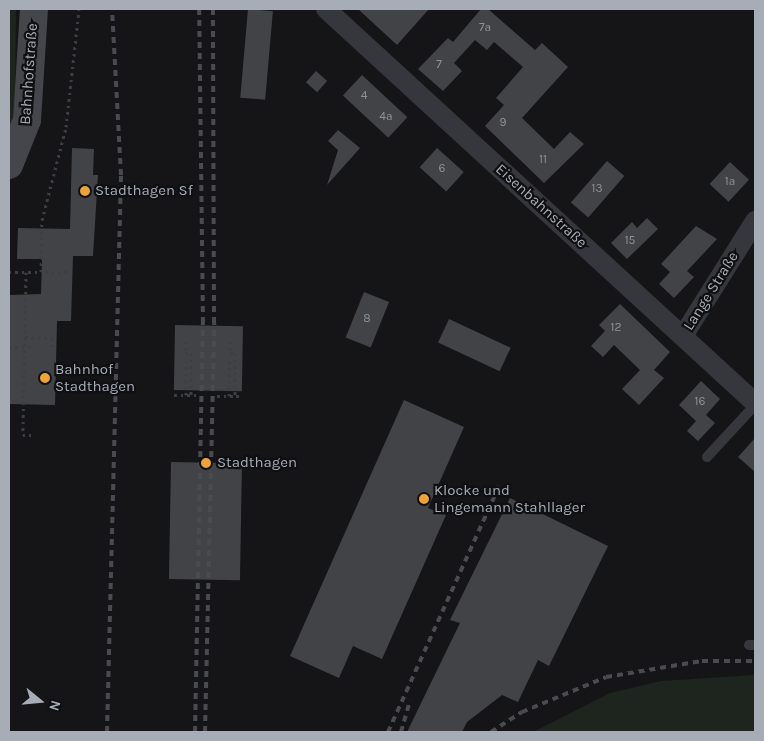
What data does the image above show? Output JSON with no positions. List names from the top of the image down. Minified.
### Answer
{"streets":{"main road":["Bahnhofstraße"],"street":["Eisenbahnstraße","Lange Straße"]},"crossings":[["Eisenbahnstraße","Lange Straße"]],"places":["Stadthagen Sf","Bahnhof Stadthagen","Stadthagen","Klocke und Lingemann Stahllager"],"house_numbers":["7a","7","4","4a","9","11","6","1a","13","15","8","12","16"],"north":"right"}
